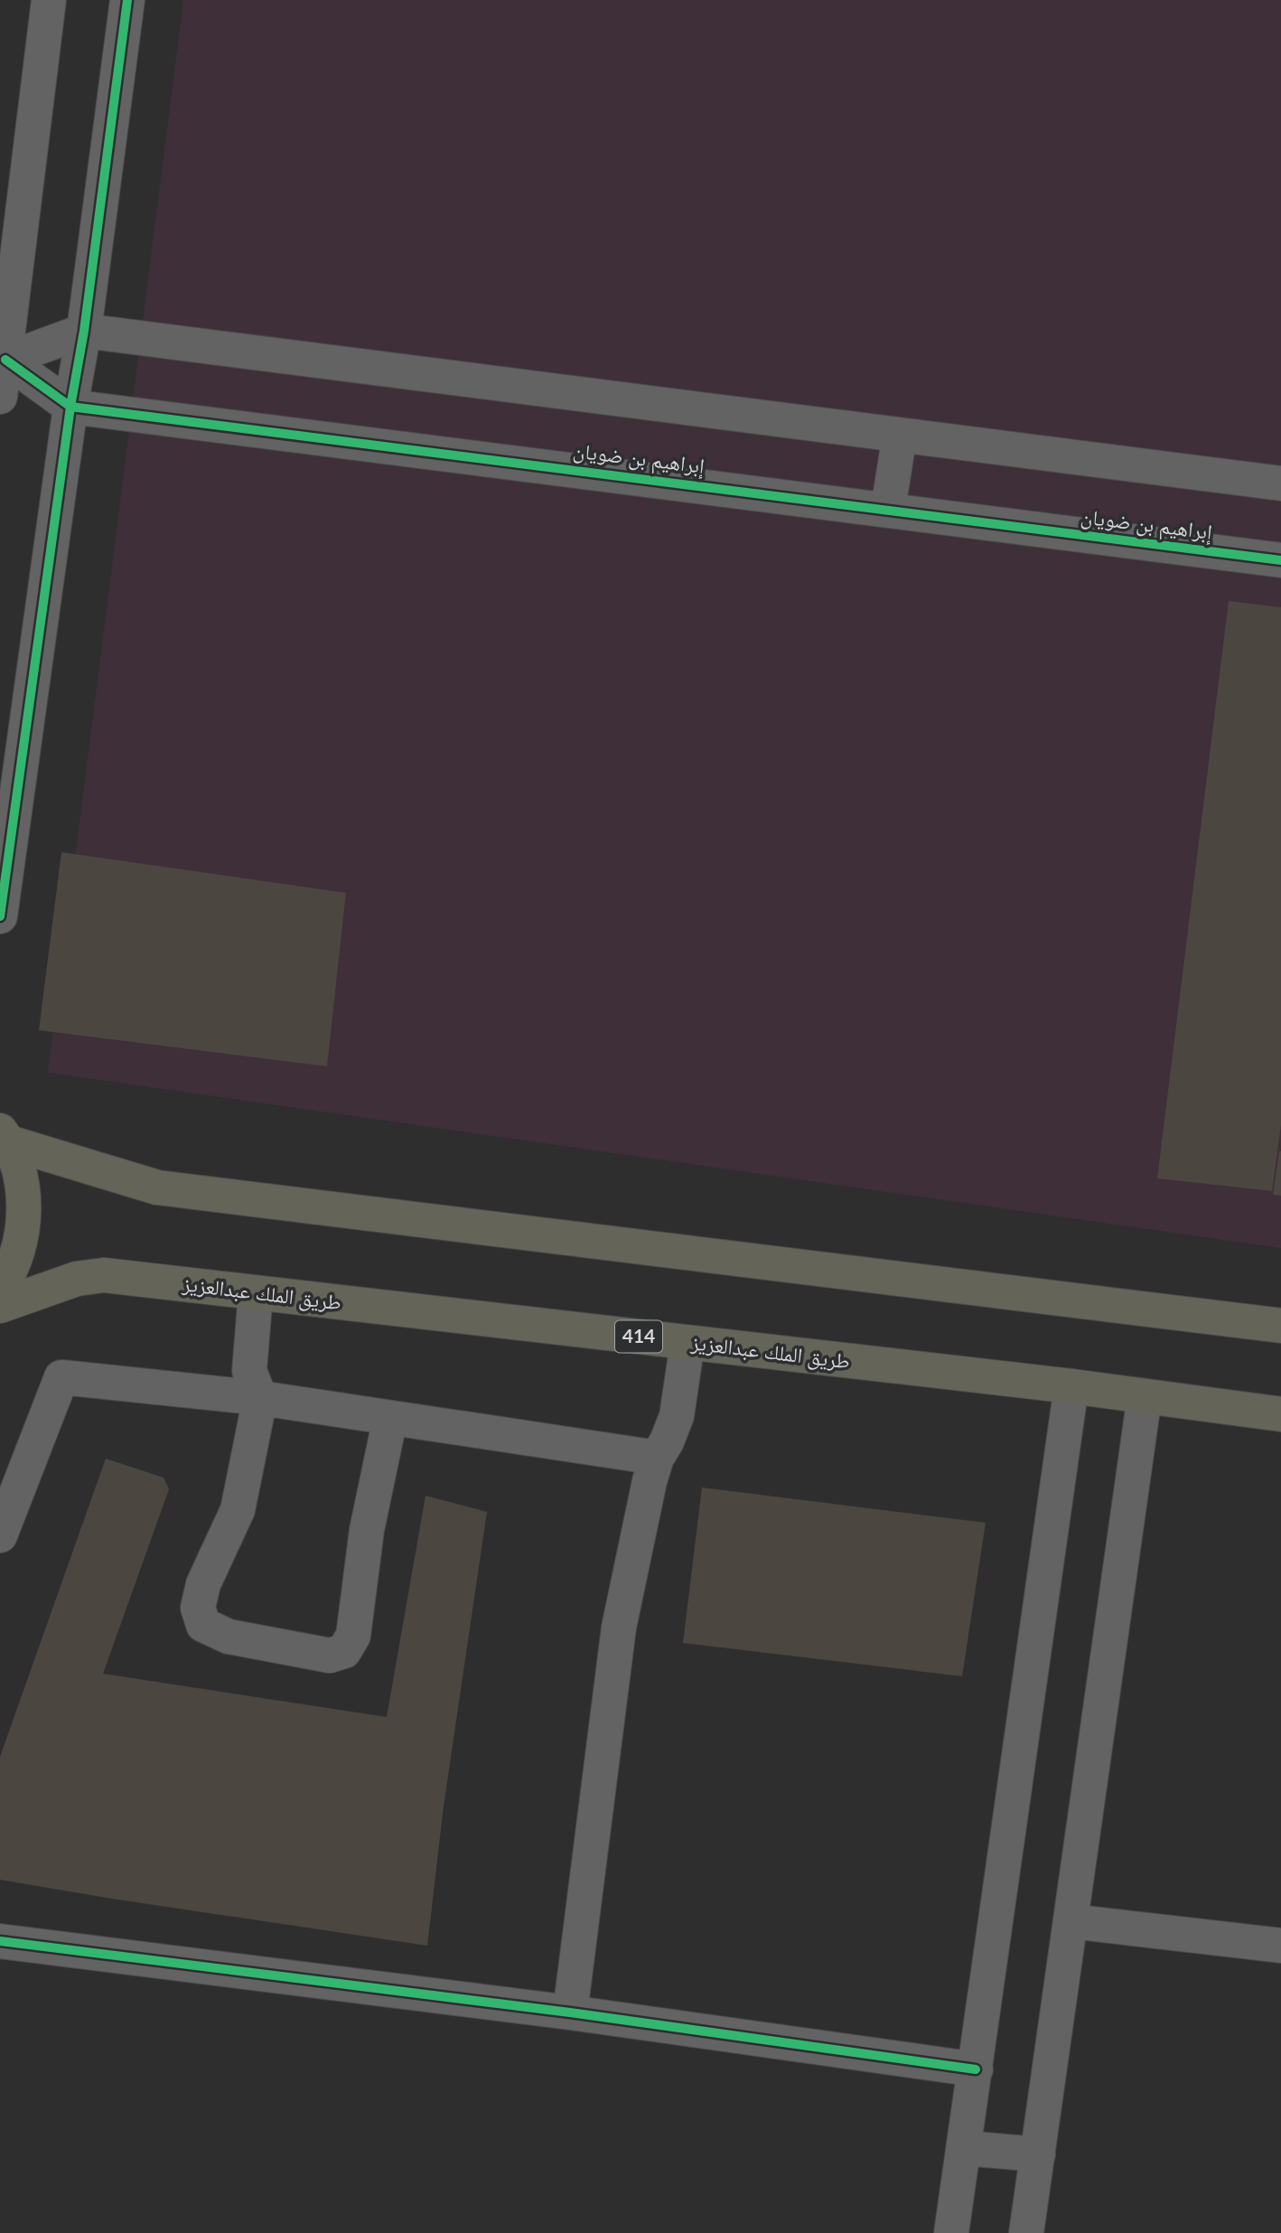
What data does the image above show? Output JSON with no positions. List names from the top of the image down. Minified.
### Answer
{"streets":{"highway":["طريق الملك عبدالعزيز","414"],"street":["إبراهيم بن ضويان"]}}
